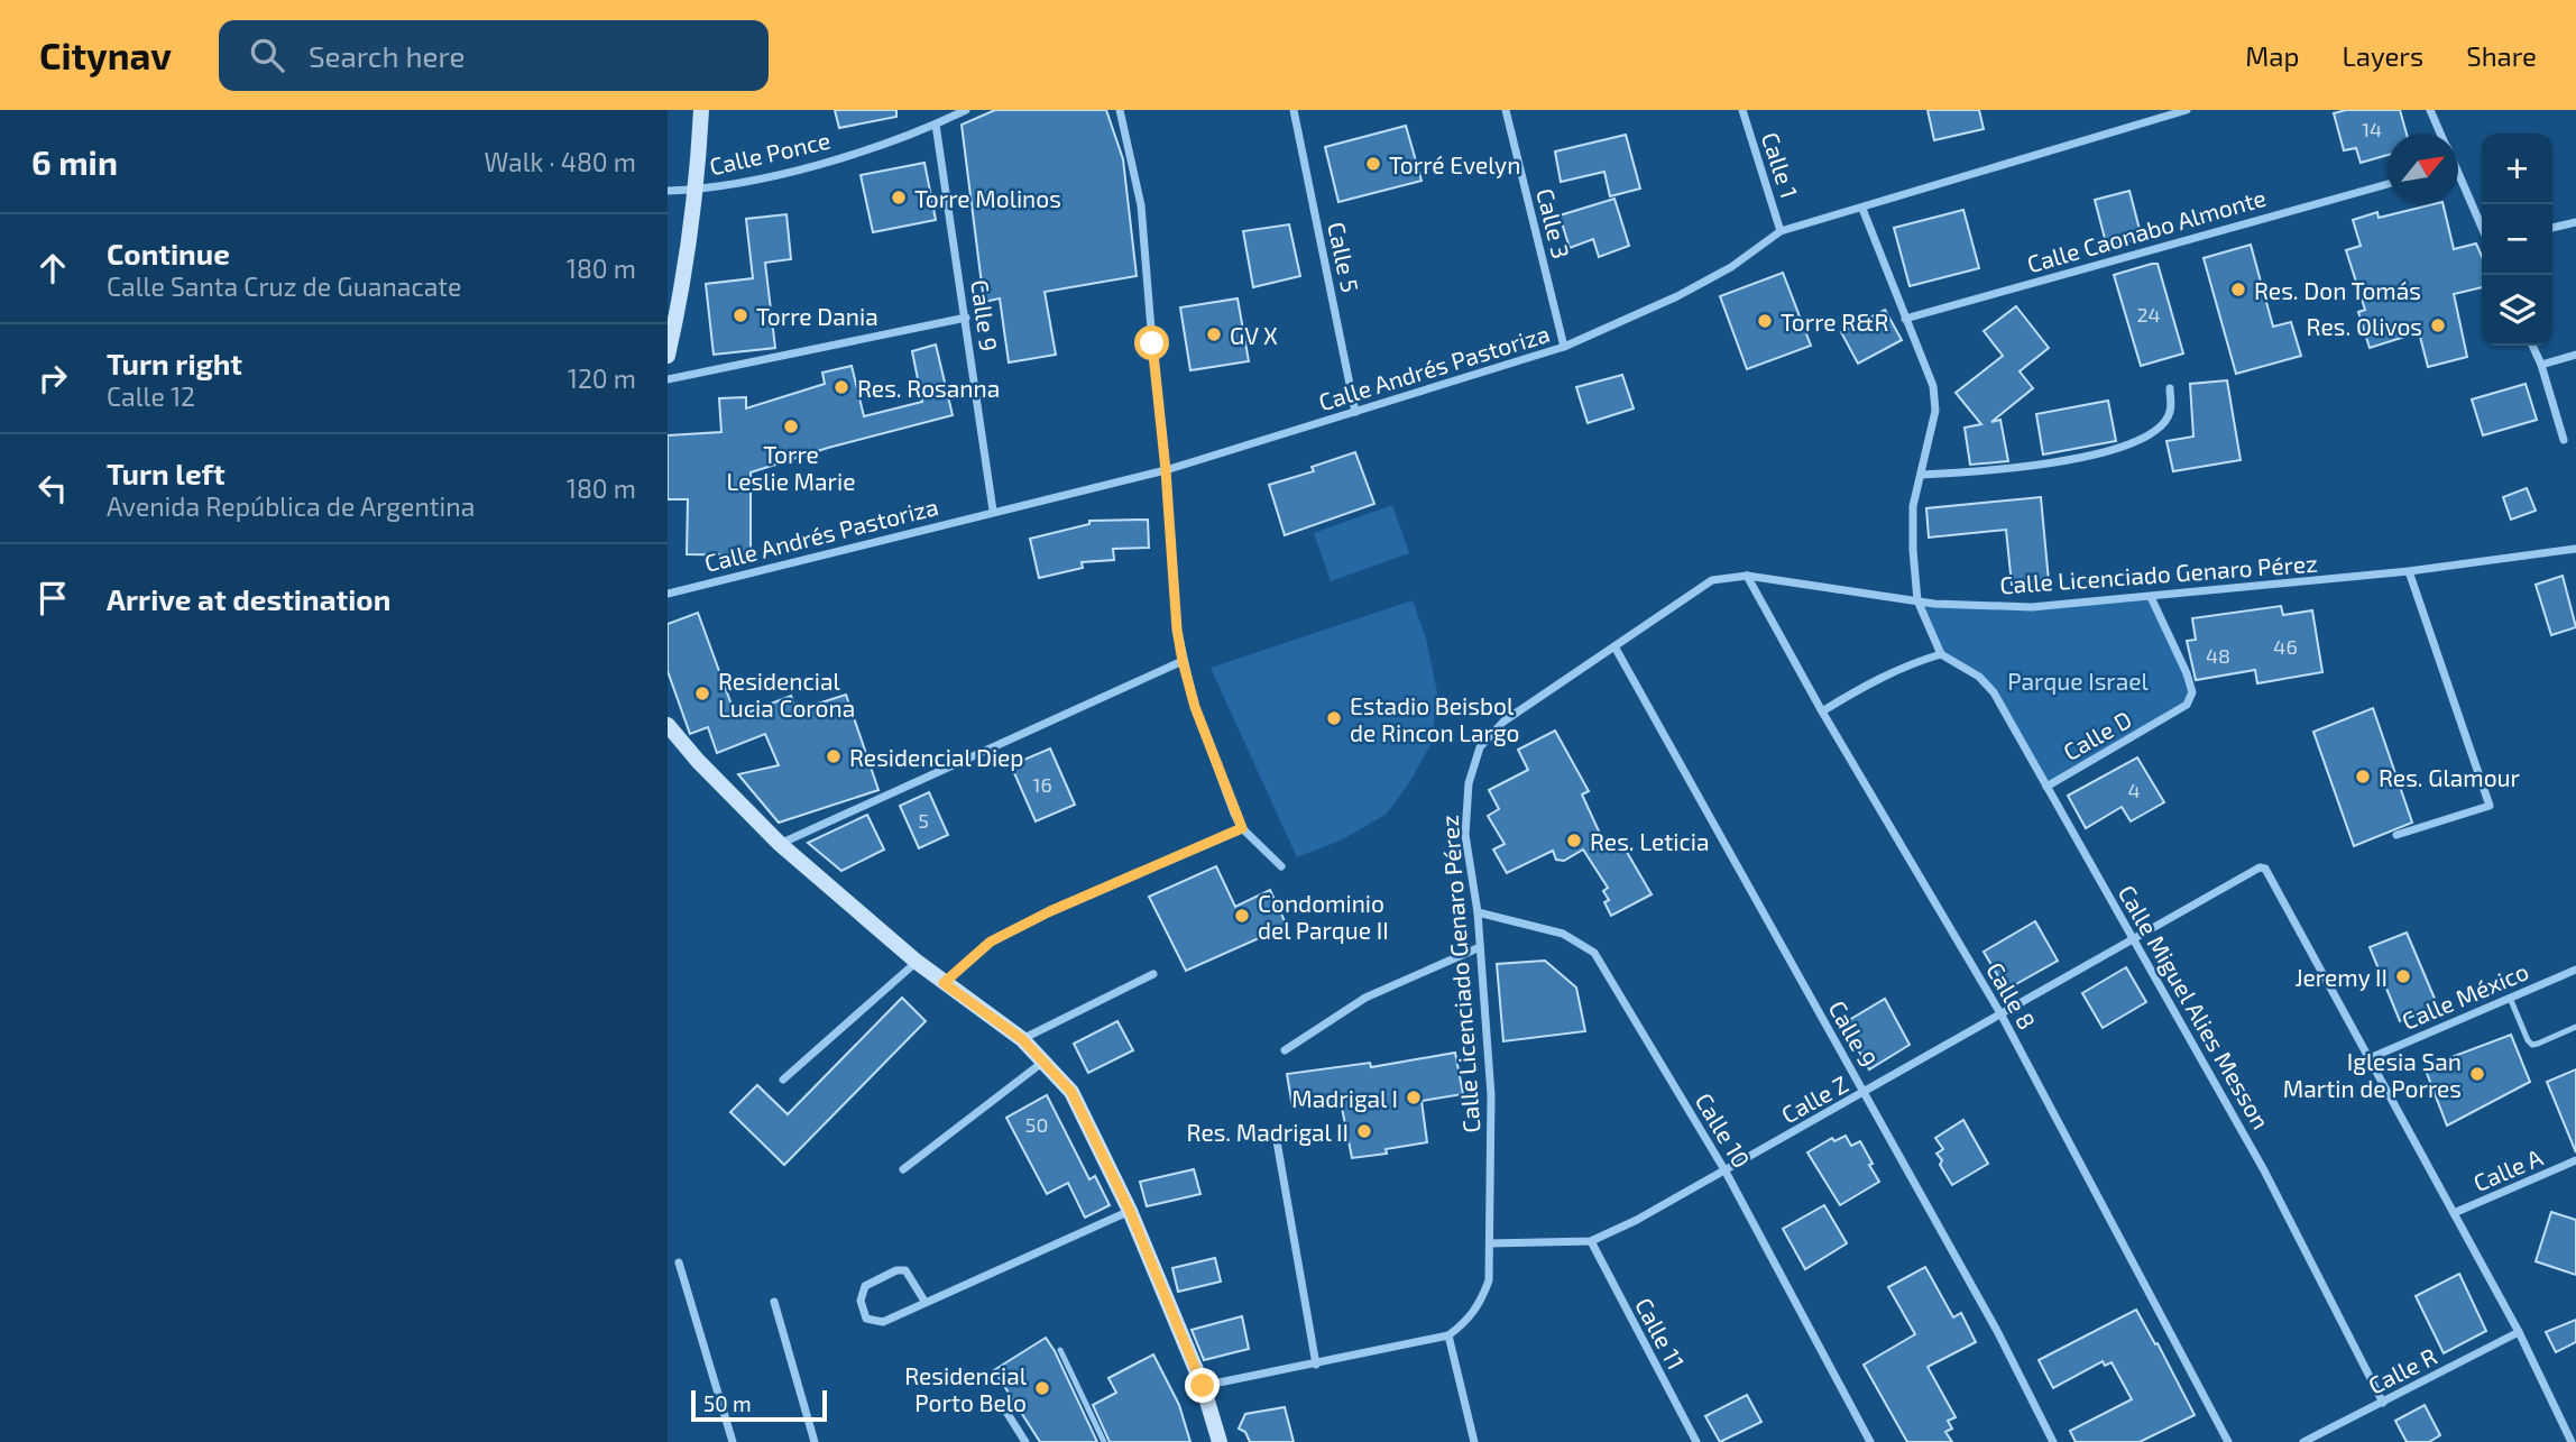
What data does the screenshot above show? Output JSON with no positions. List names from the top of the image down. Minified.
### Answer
{"streets":{"street":["Calle Ponce","Calle 1","Calle 3","Calle Caonabo Almonte","Calle 5","Calle 9","Calle Andrés Pastoriza","Calle Licenciado Genaro Pérez","Calle D","Calle 8","Calle México","Calle Miguel Alies Messon","Calle Z","Calle 10","Calle A","Calle 11","Calle R"]},"crossings":[["Calle Ponce","Calle 9"],["Calle 1","Calle Andrés Pastoriza"],["Calle 3","Calle Andrés Pastoriza"],["Calle 5","Calle Andrés Pastoriza"],["Calle 9","Calle Andrés Pastoriza"],["Calle 9","Calle Licenciado Genaro Pérez"],["Calle 9","Calle Z"],["Calle Licenciado Genaro Pérez","Calle D"],["Calle Licenciado Genaro Pérez","Calle 8"],["Calle Licenciado Genaro Pérez","Calle Z"],["Calle Licenciado Genaro Pérez","Calle 10"],["Calle D","Calle Miguel Alies Messon"],["Calle 8","Calle Z"],["Calle México","Calle Z"],["Calle Miguel Alies Messon","Calle Z"],["Calle Miguel Alies Messon","Calle R"],["Calle Z","Calle 10"],["Calle Z","Calle 11"]],"parks":["Parque Israel"],"places":["Torré Evelyn","Torre Molinos","Res. Don Tomás","Torre Dania","Torre R&R","Res. Olivos","GV X","Res. Rosanna","Torre Leslie Marie","Residencial Lucia Corona","Estadio Beisbol de Rincon Largo","Residencial Diep","Res. Glamour","Res. Leticia","Condominio del Parque II","Jeremy II","Iglesia San Martin de Porres","Madrigal I","Res. Madrigal II","Residencial Porto Belo"],"house_numbers":["14","24","46","48","16","4","5","50"],"scale_bar":"50 m","north":"top right","page":{"header":"Citynav","search":"Search here","nav":["Map","Layers","Share"],"heading":["6 min","Walk · 480 m"],"map_buttons":["+","−"],"list":[["Continue","Calle Santa Cruz de Guanacate","180 m"],["Turn right","Calle 12","120 m"],["Turn left","Avenida República de Argentina","180 m"],"Arrive at destination"],"scale":"50 m"}}
